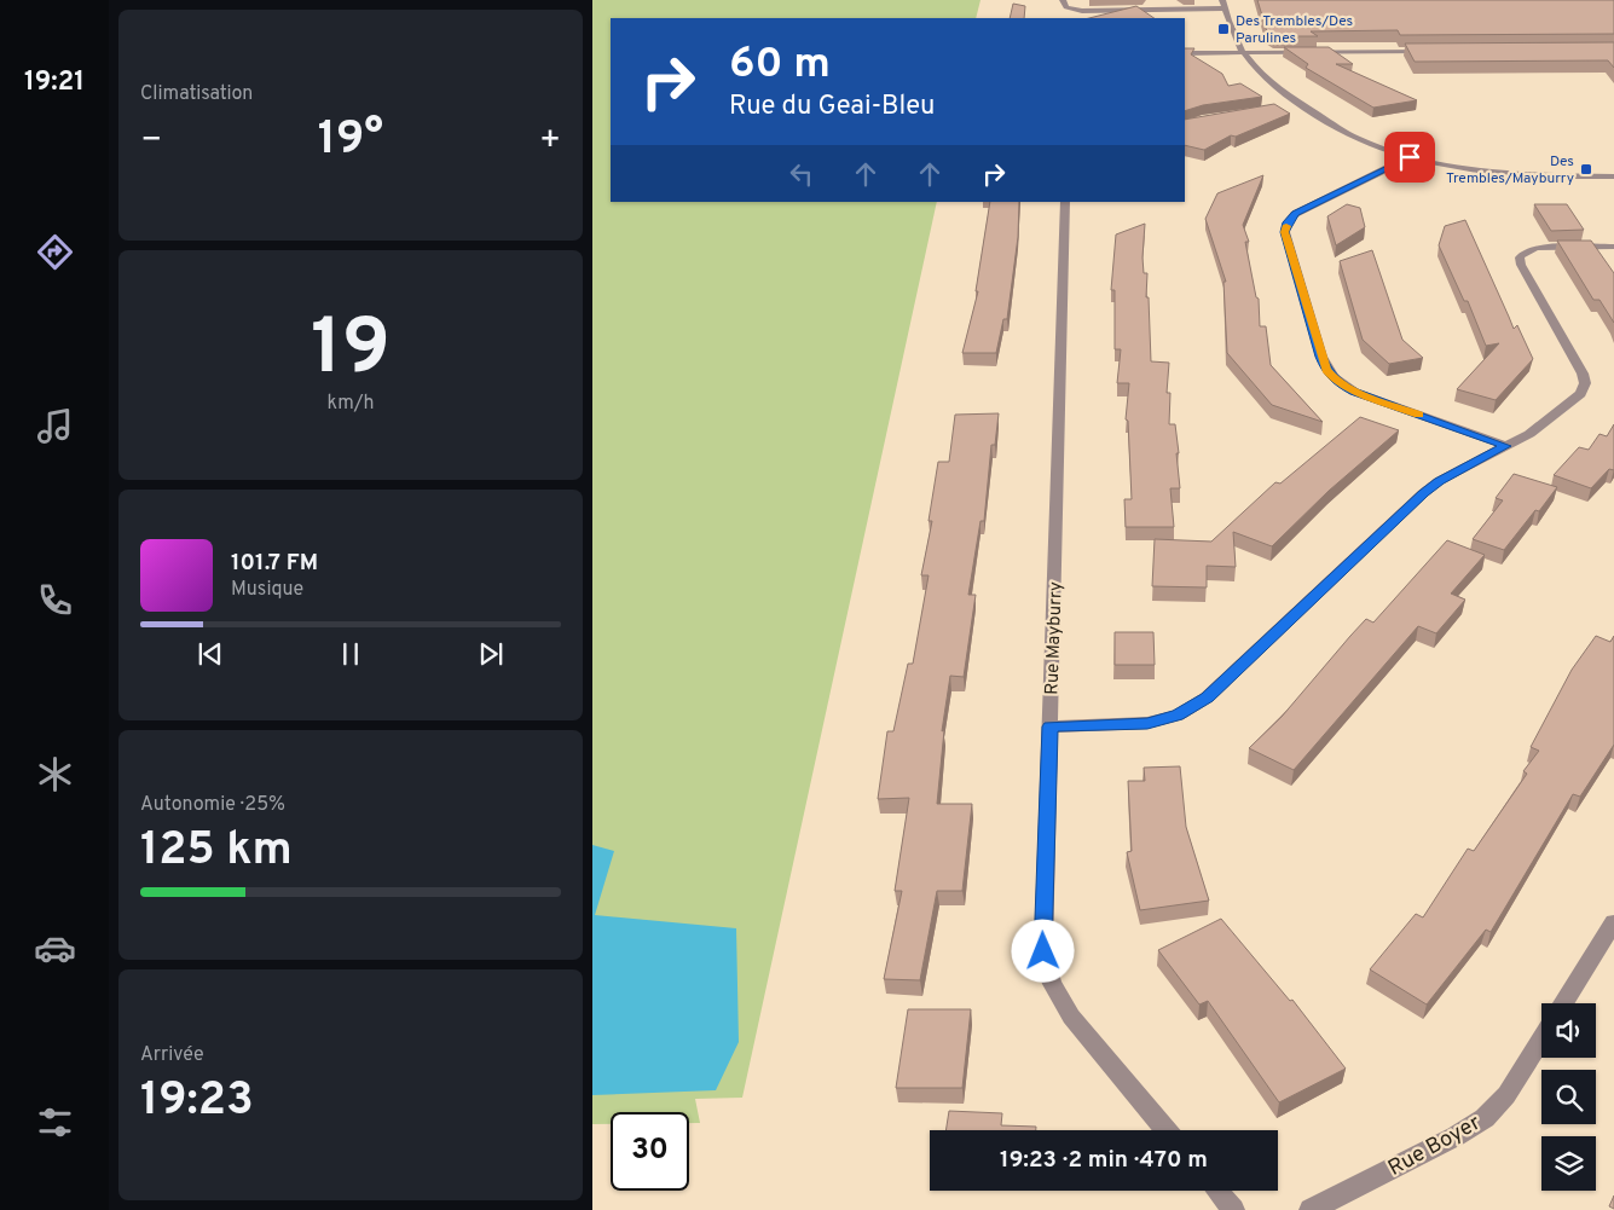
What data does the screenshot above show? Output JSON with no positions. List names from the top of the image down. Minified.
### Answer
{"streets":{"street":["Rue Mayburry","Rue Boyer"]},"places":{"transit":["Des Trembles/Des Parulines","Des Trembles/Mayburry"]},"page":{"tabs":"19:21","tile":["Climatisation",["19","km/h"],["Autonomie · 25%","125 km"],["Arrivée","19:23"]],"turn":["60 m","Rue du Geai-Bleu"],"heat":["−","19°","+"],"song":["101.7 FM","Musique"],"limit":"30","trip":"19:23 · 2 min · 470 m"}}
